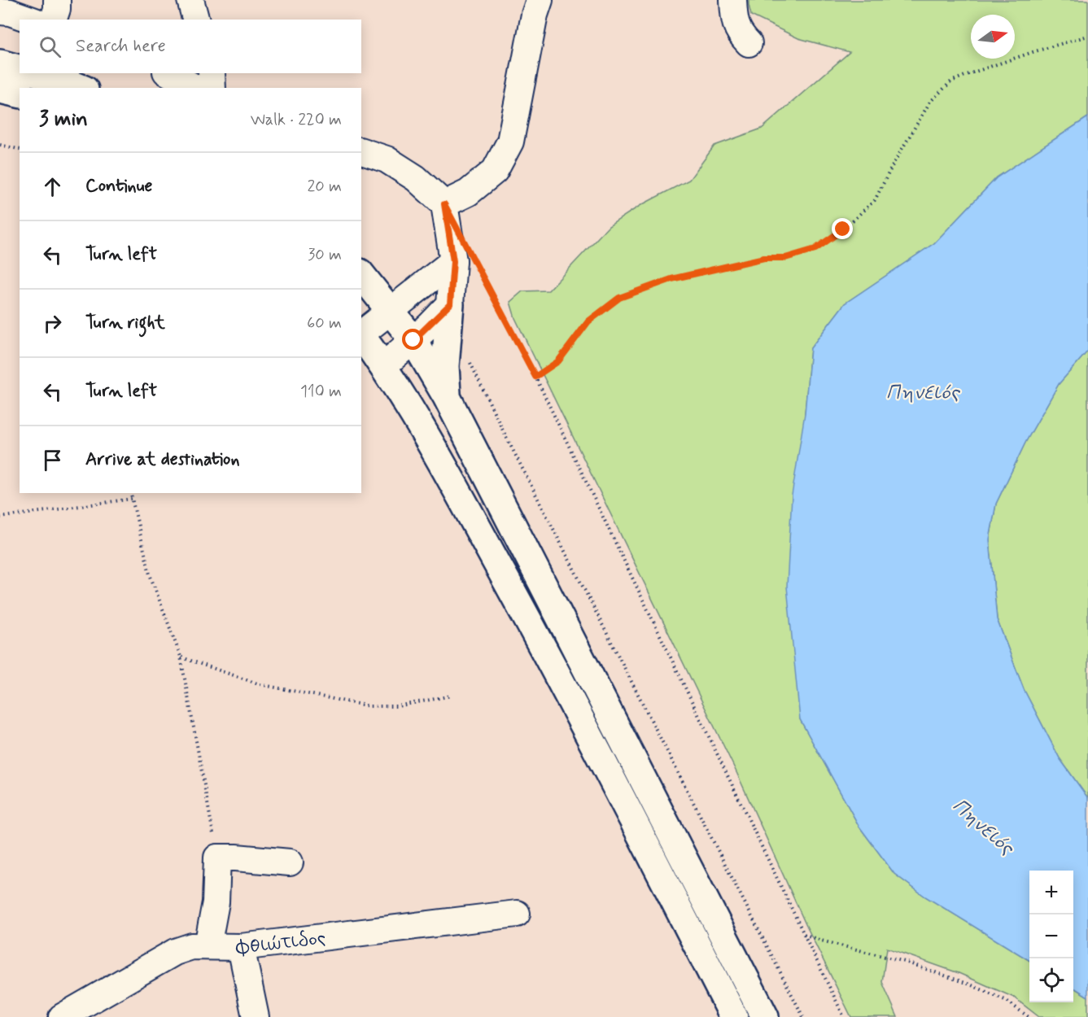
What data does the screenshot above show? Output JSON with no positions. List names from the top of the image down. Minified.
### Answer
{"streets":{"street":["Φθιώτιδος"]},"water":["Πηνειός"],"north":"right","page":{"search":"Search here","heading":["3 min","Walk · 220 m"],"list":[["Continue","20 m"],["Turn left","30 m"],["Turn right","60 m"],["Turn left","110 m"],"Arrive at destination"],"map_buttons":["+","−"]}}
